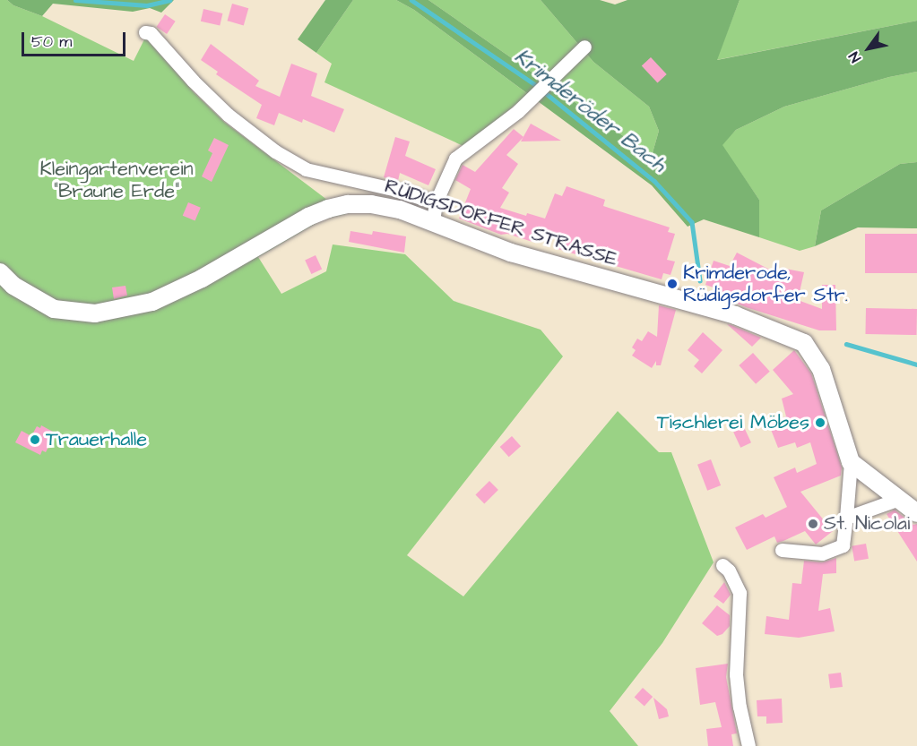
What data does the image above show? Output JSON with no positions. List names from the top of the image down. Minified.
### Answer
{"streets":{"street":["RÜDIGSDORFER STRASSE"]},"water":["Krimderöder Bach"],"parks":["Kleingartenverein \"Braune Erde\""],"places":["Krimderode, Rüdigsdorfer Str.","Tischlerei Möbes","Trauerhalle","St. Nicolai"],"scale_bar":"50 m","north":"bottom left"}
